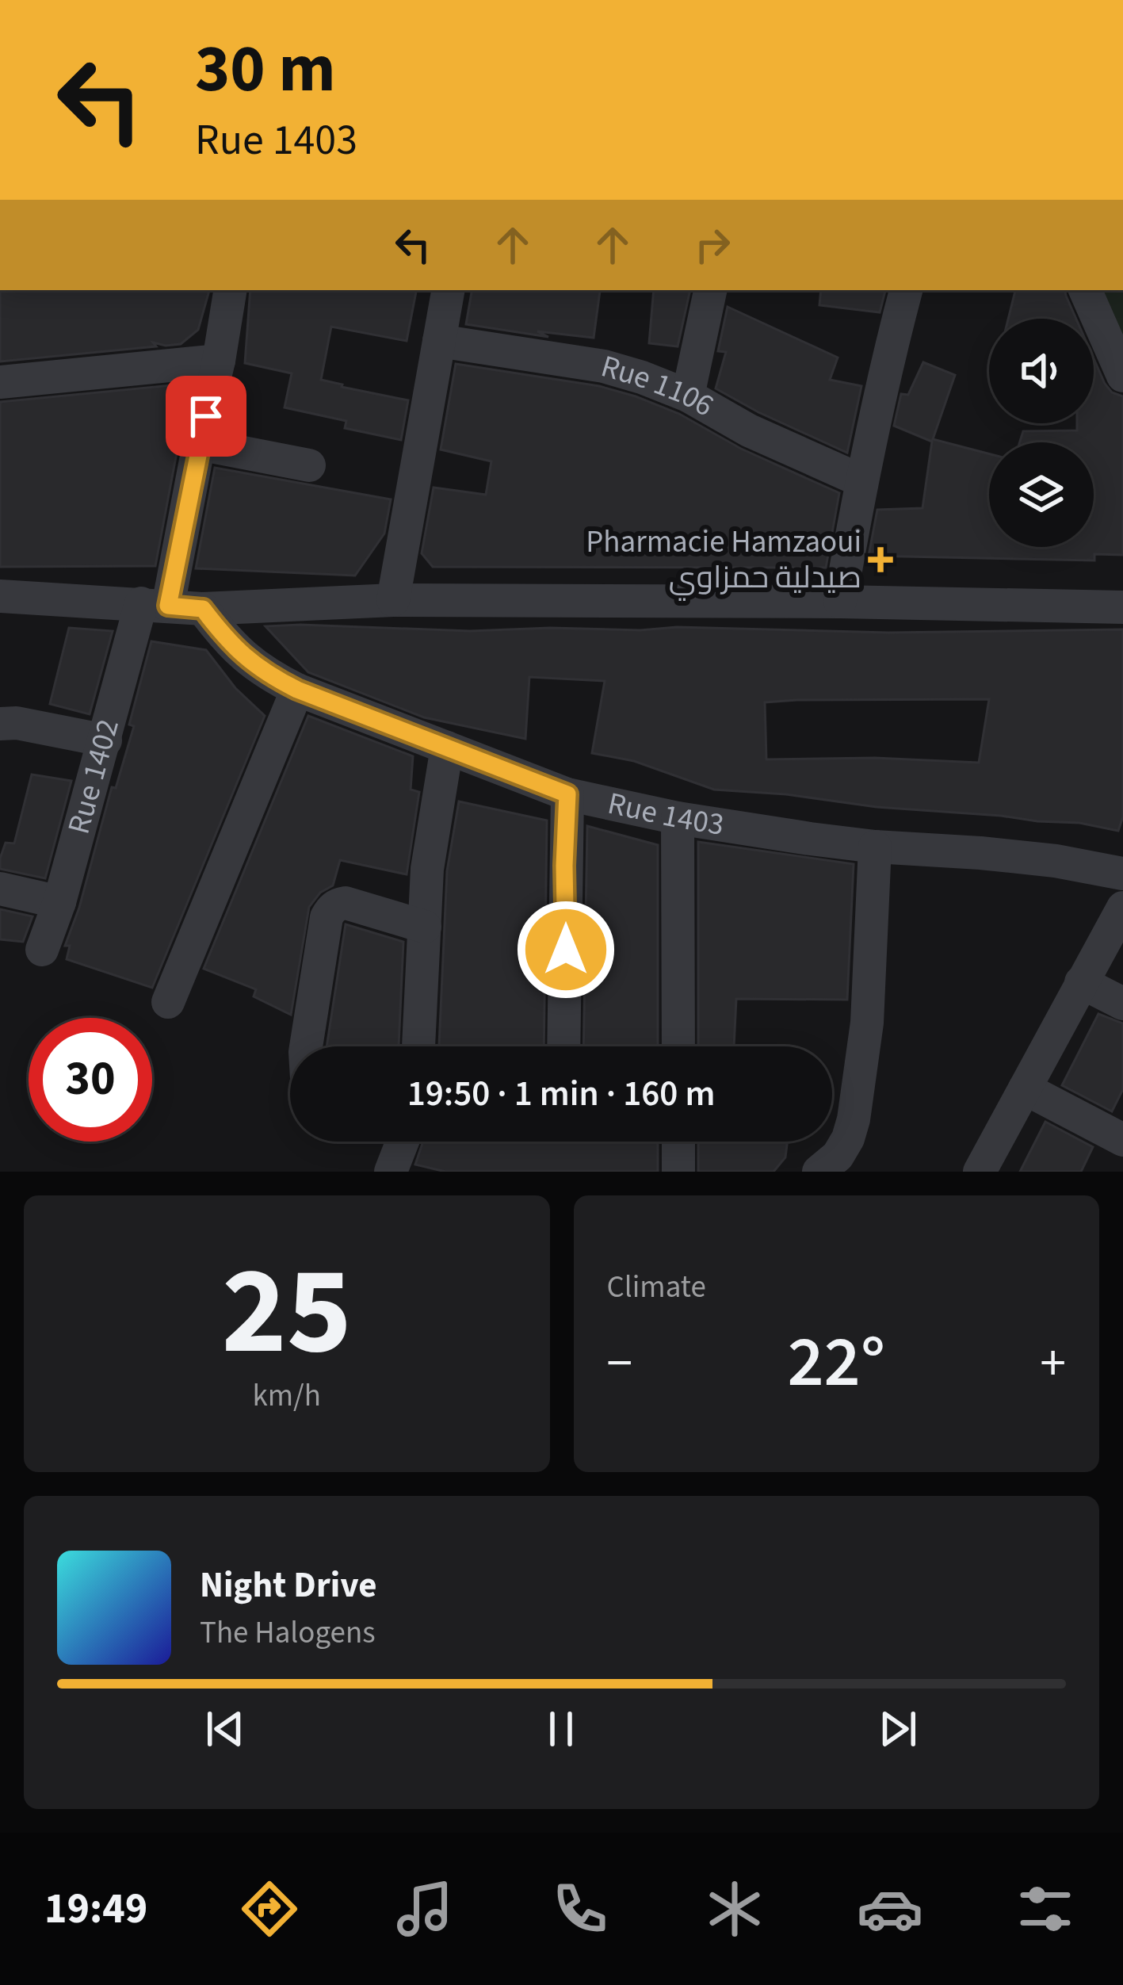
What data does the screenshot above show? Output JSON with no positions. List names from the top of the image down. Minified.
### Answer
{"streets":{"street":["Rue 1106","Rue 1402","Rue 1403"]},"places":{"health":["Pharmacie Hamzaoui صيدلية حمزاوي"]},"page":{"turn":["30 m","Rue 1403"],"limit":"30","trip":"19:50 · 1 min · 160 m","tile":[["25","km/h"],"Climate"],"heat":["−","22°","+"],"song":["Night Drive","The Halogens"],"tabs":"19:49"}}
